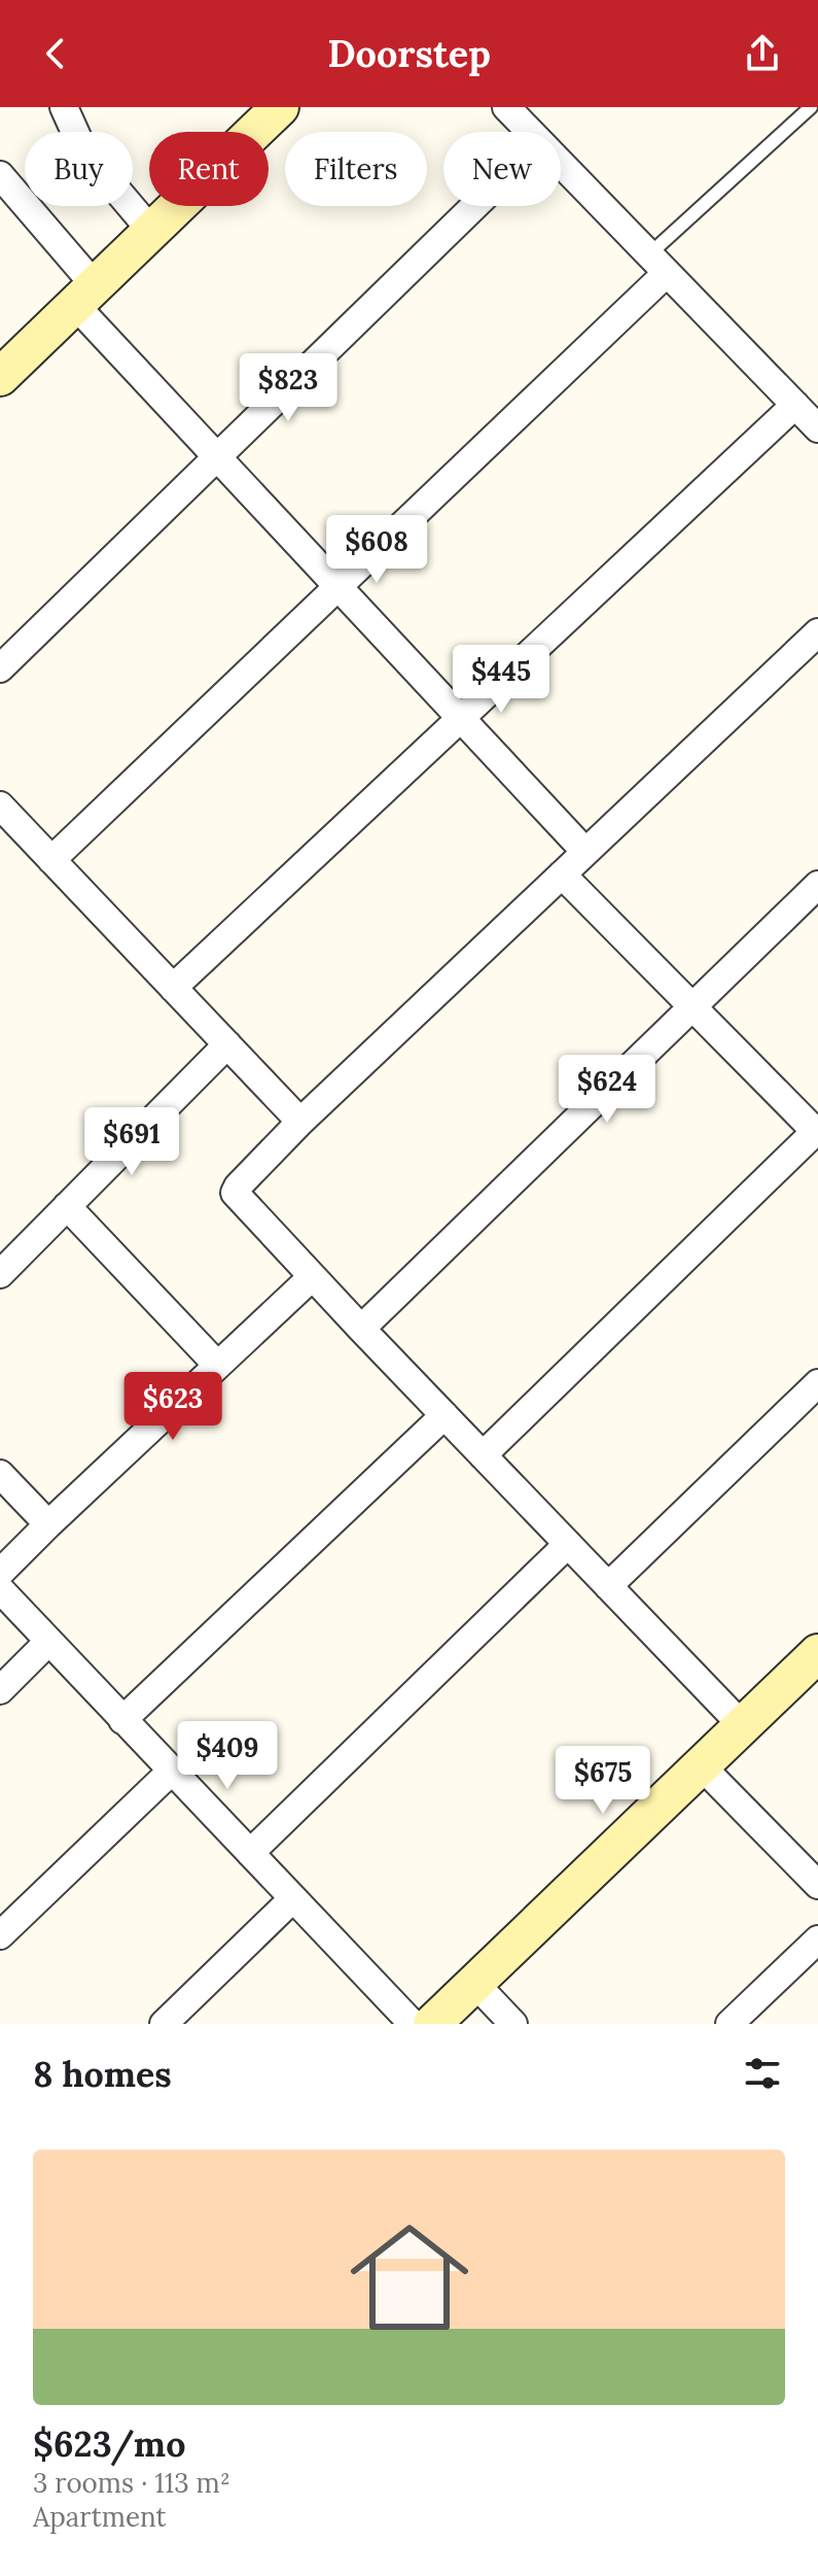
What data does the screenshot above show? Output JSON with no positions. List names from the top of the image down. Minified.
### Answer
{"page":{"header":"Doorstep","chip":["Buy","Rent","Filters","New"],"price":["$823","$608","$445","$624","$691","$623","$409","$675"],"heading":"8 homes","list":[{"name":"$623/mo","note":"3 rooms · 113 m² · Apartment"}]}}
